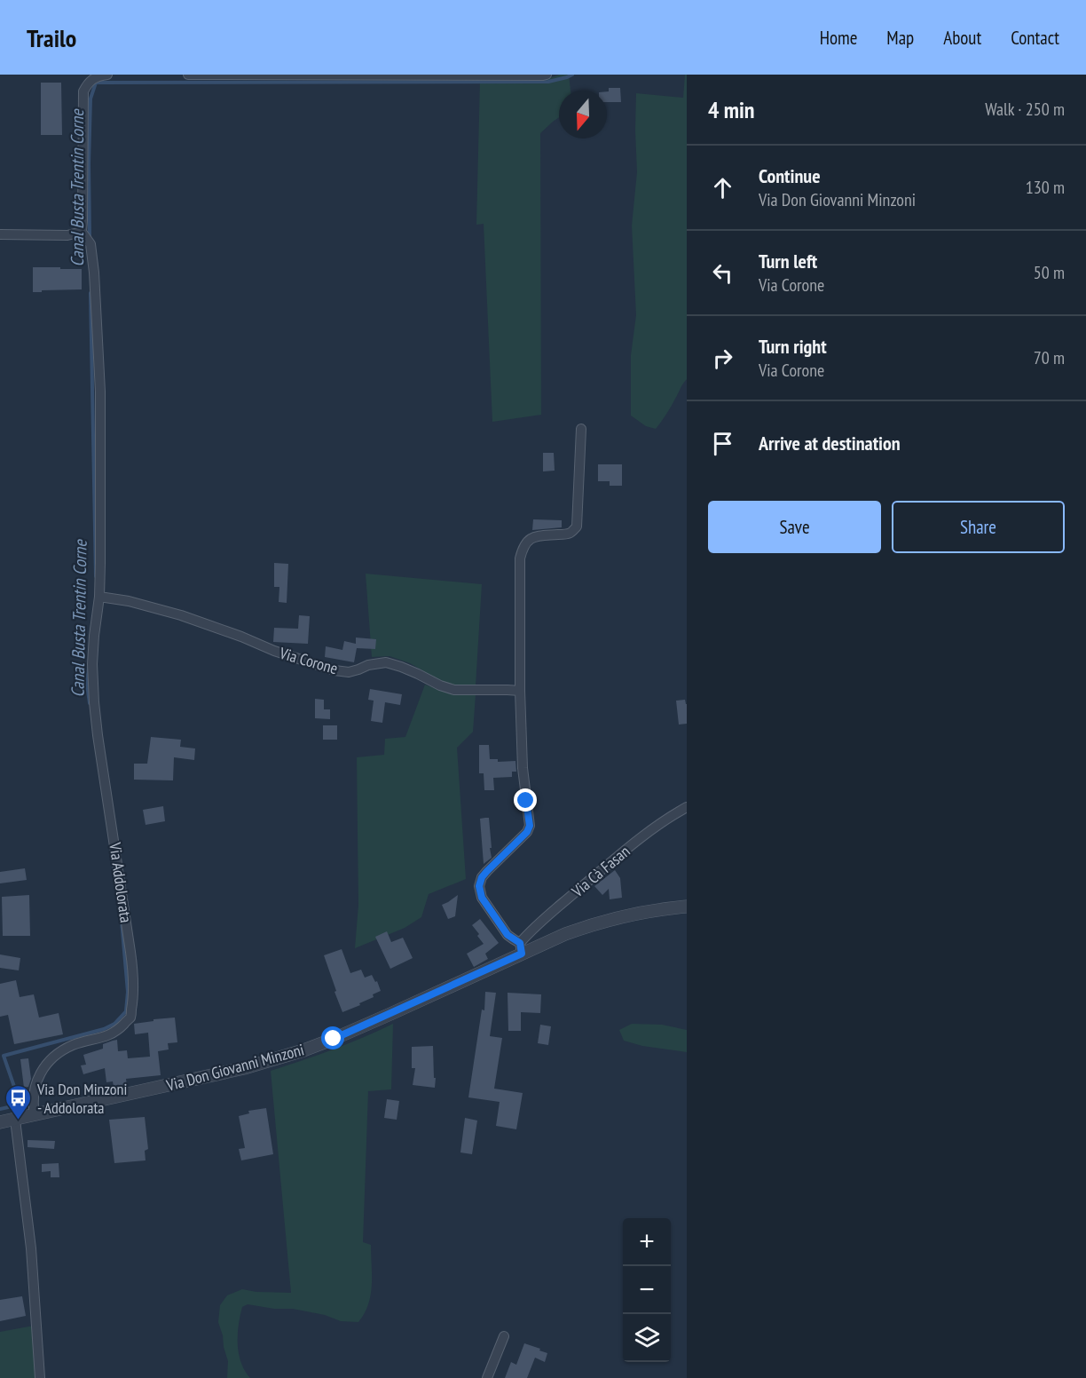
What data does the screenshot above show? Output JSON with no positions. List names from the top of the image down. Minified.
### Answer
{"streets":{"street":["Via Corone","Via Cà Fasan","Via Addolorata","Via Don Giovanni Minzoni"]},"crossings":[["Via Corone","Via Addolorata"],["Via Cà Fasan","Via Don Giovanni Minzoni"],["Via Addolorata","Via Don Giovanni Minzoni"]],"water":["Canal Busta Trentin Corne"],"places":{"bus stop":["Via Don Minzoni - Addolorata"]},"north":"bottom","page":{"header":"Trailo","nav":["Home","Map","About","Contact"],"heading":["4 min","Walk · 250 m"],"list":[["Continue","Via Don Giovanni Minzoni","130 m"],["Turn left","Via Corone","50 m"],["Turn right","Via Corone","70 m"],"Arrive at destination"],"buttons":["Save","Share"],"map_buttons":["+","−"]}}
